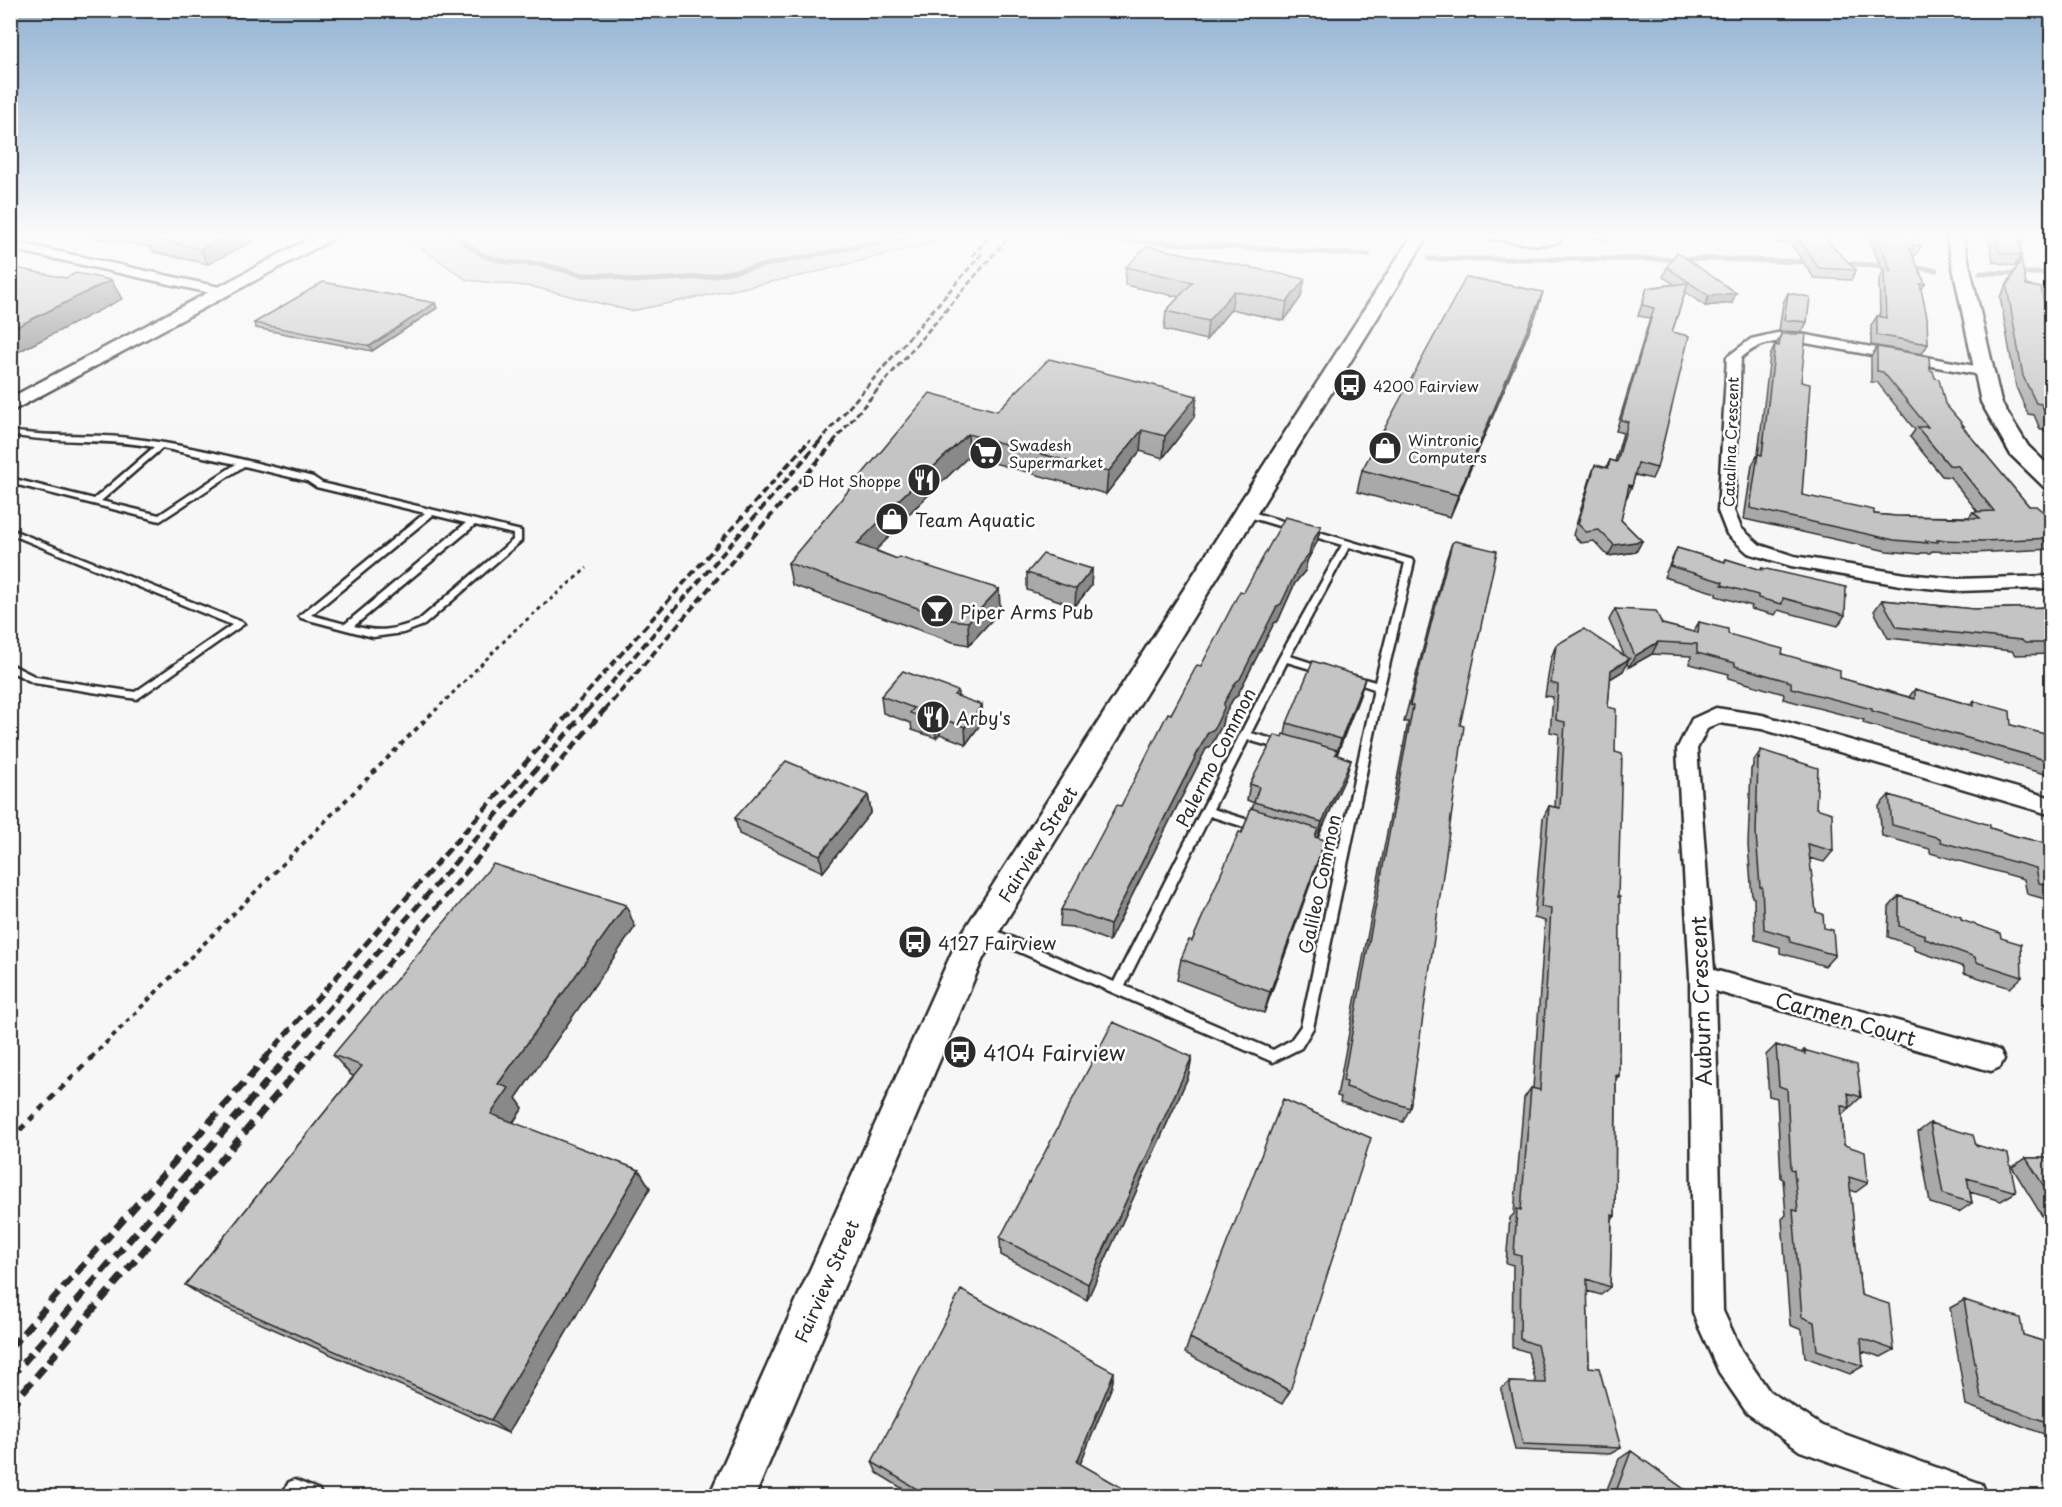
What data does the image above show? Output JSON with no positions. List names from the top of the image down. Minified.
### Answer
{"streets":{"main road":["Fairview Street"],"street":["Catalina Crescent","Auburn Crescent","Carmen Court"],"lane":["Palermo Common","Galileo Common"]},"crossings":[["Palermo Common","Galileo Common"],["Fairview Street","Galileo Common"],["Auburn Crescent","Carmen Court"]],"places":{"bus stop":["4200 Fairview","4127 Fairview","4104 Fairview"],"shop":["Wintronic Computers","Team Aquatic"],"supermarket":["Swadesh Supermarket"],"restaurant":["D Hot Shoppe","Arby's"],"bar":["Piper Arms Pub"]}}
